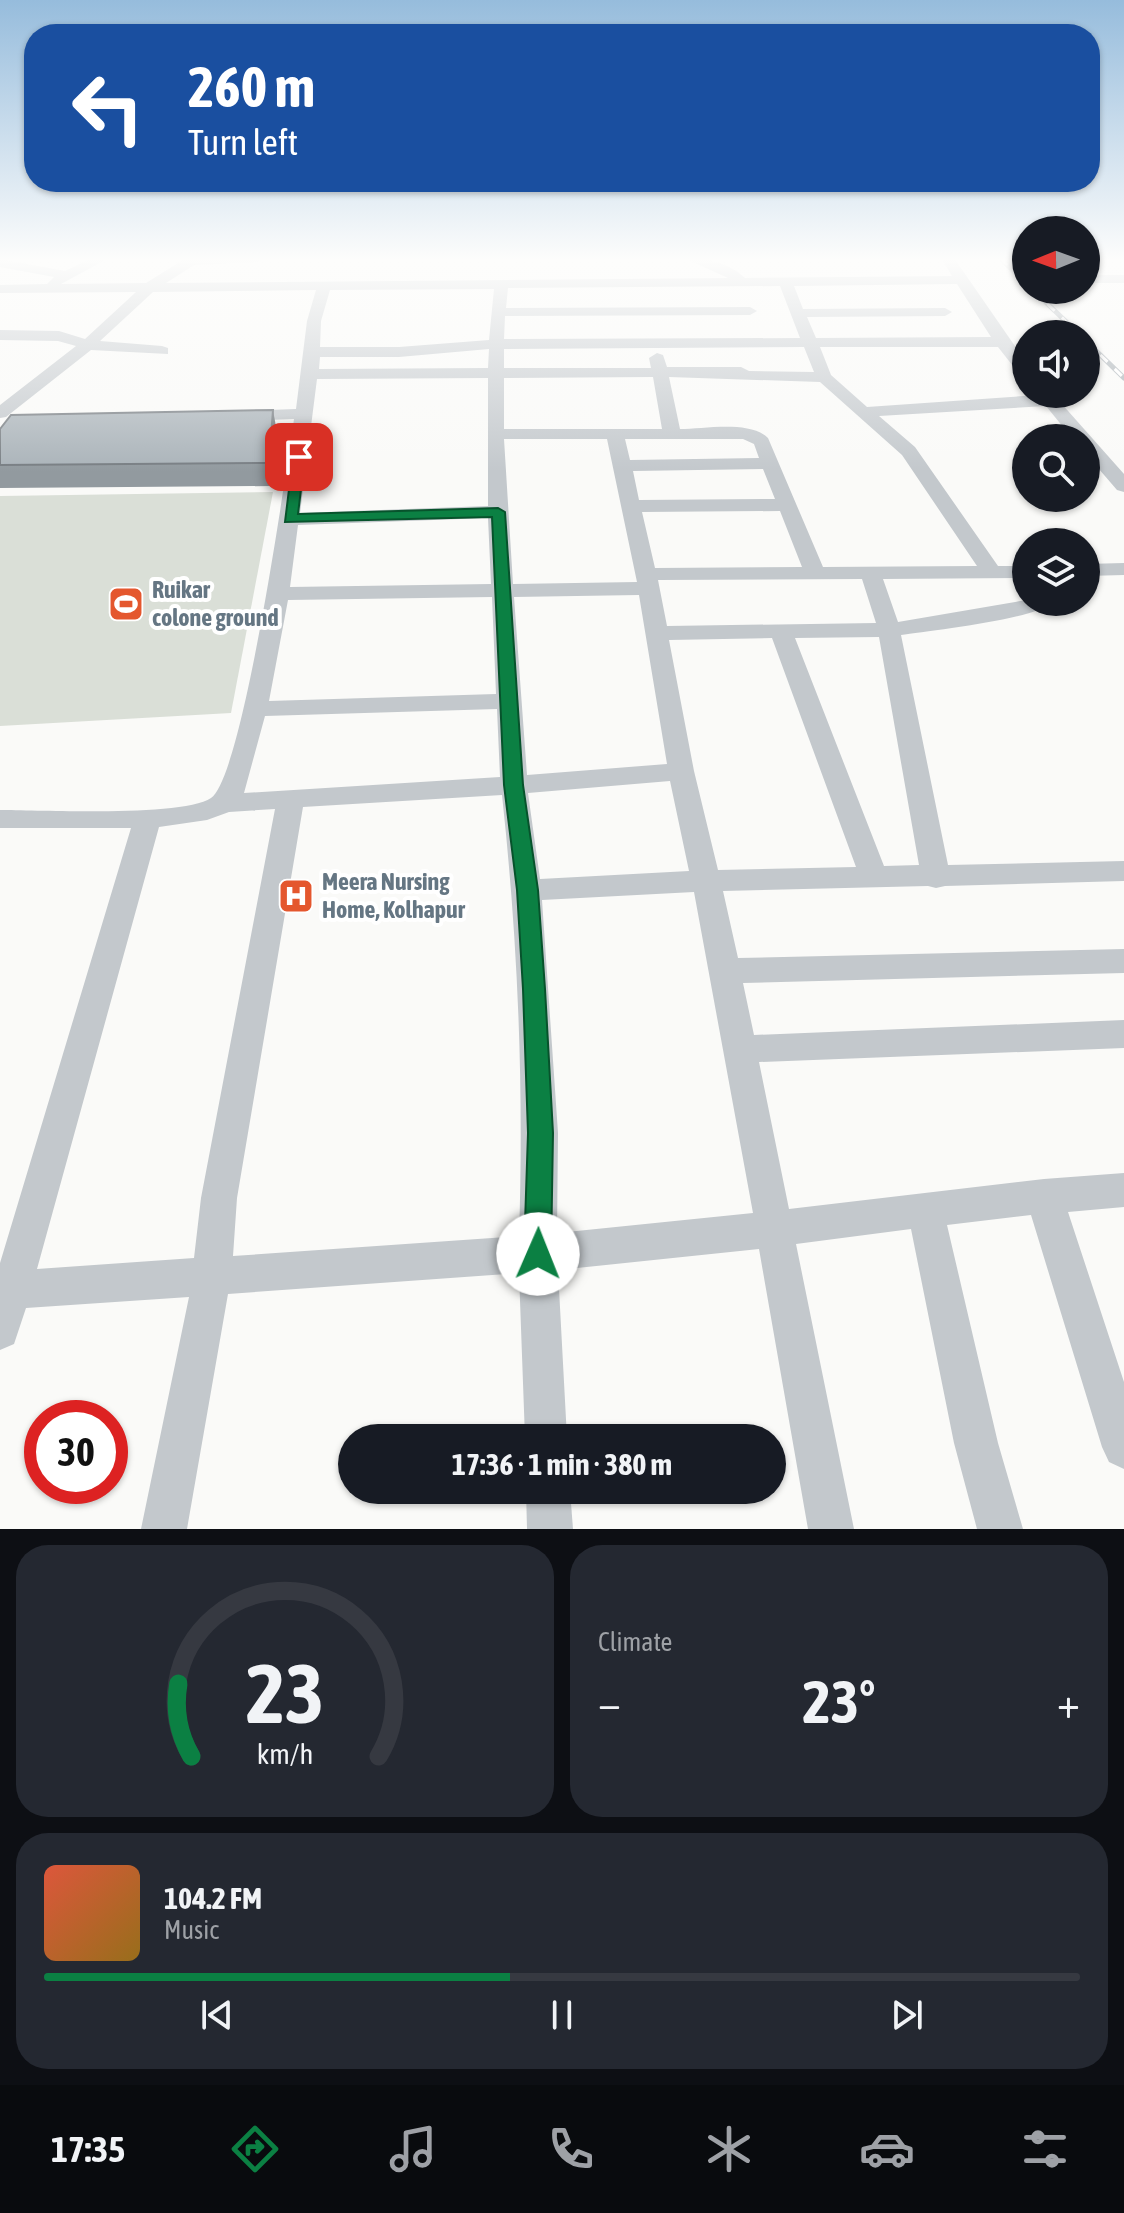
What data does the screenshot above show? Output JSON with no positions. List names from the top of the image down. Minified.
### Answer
{"places":{"sports":["Ruikar colone ground"],"hospital":["Meera Nursing Home, Kolhapur"]},"north":"left","page":{"turn":["260 m","Turn left"],"limit":"30","trip":"17:36 · 1 min · 380 m","tile":"Climate","heat":["−","23°","+"],"song":["104.2 FM","Music"],"tabs":"17:35","gauge":["23","km/h"]}}
